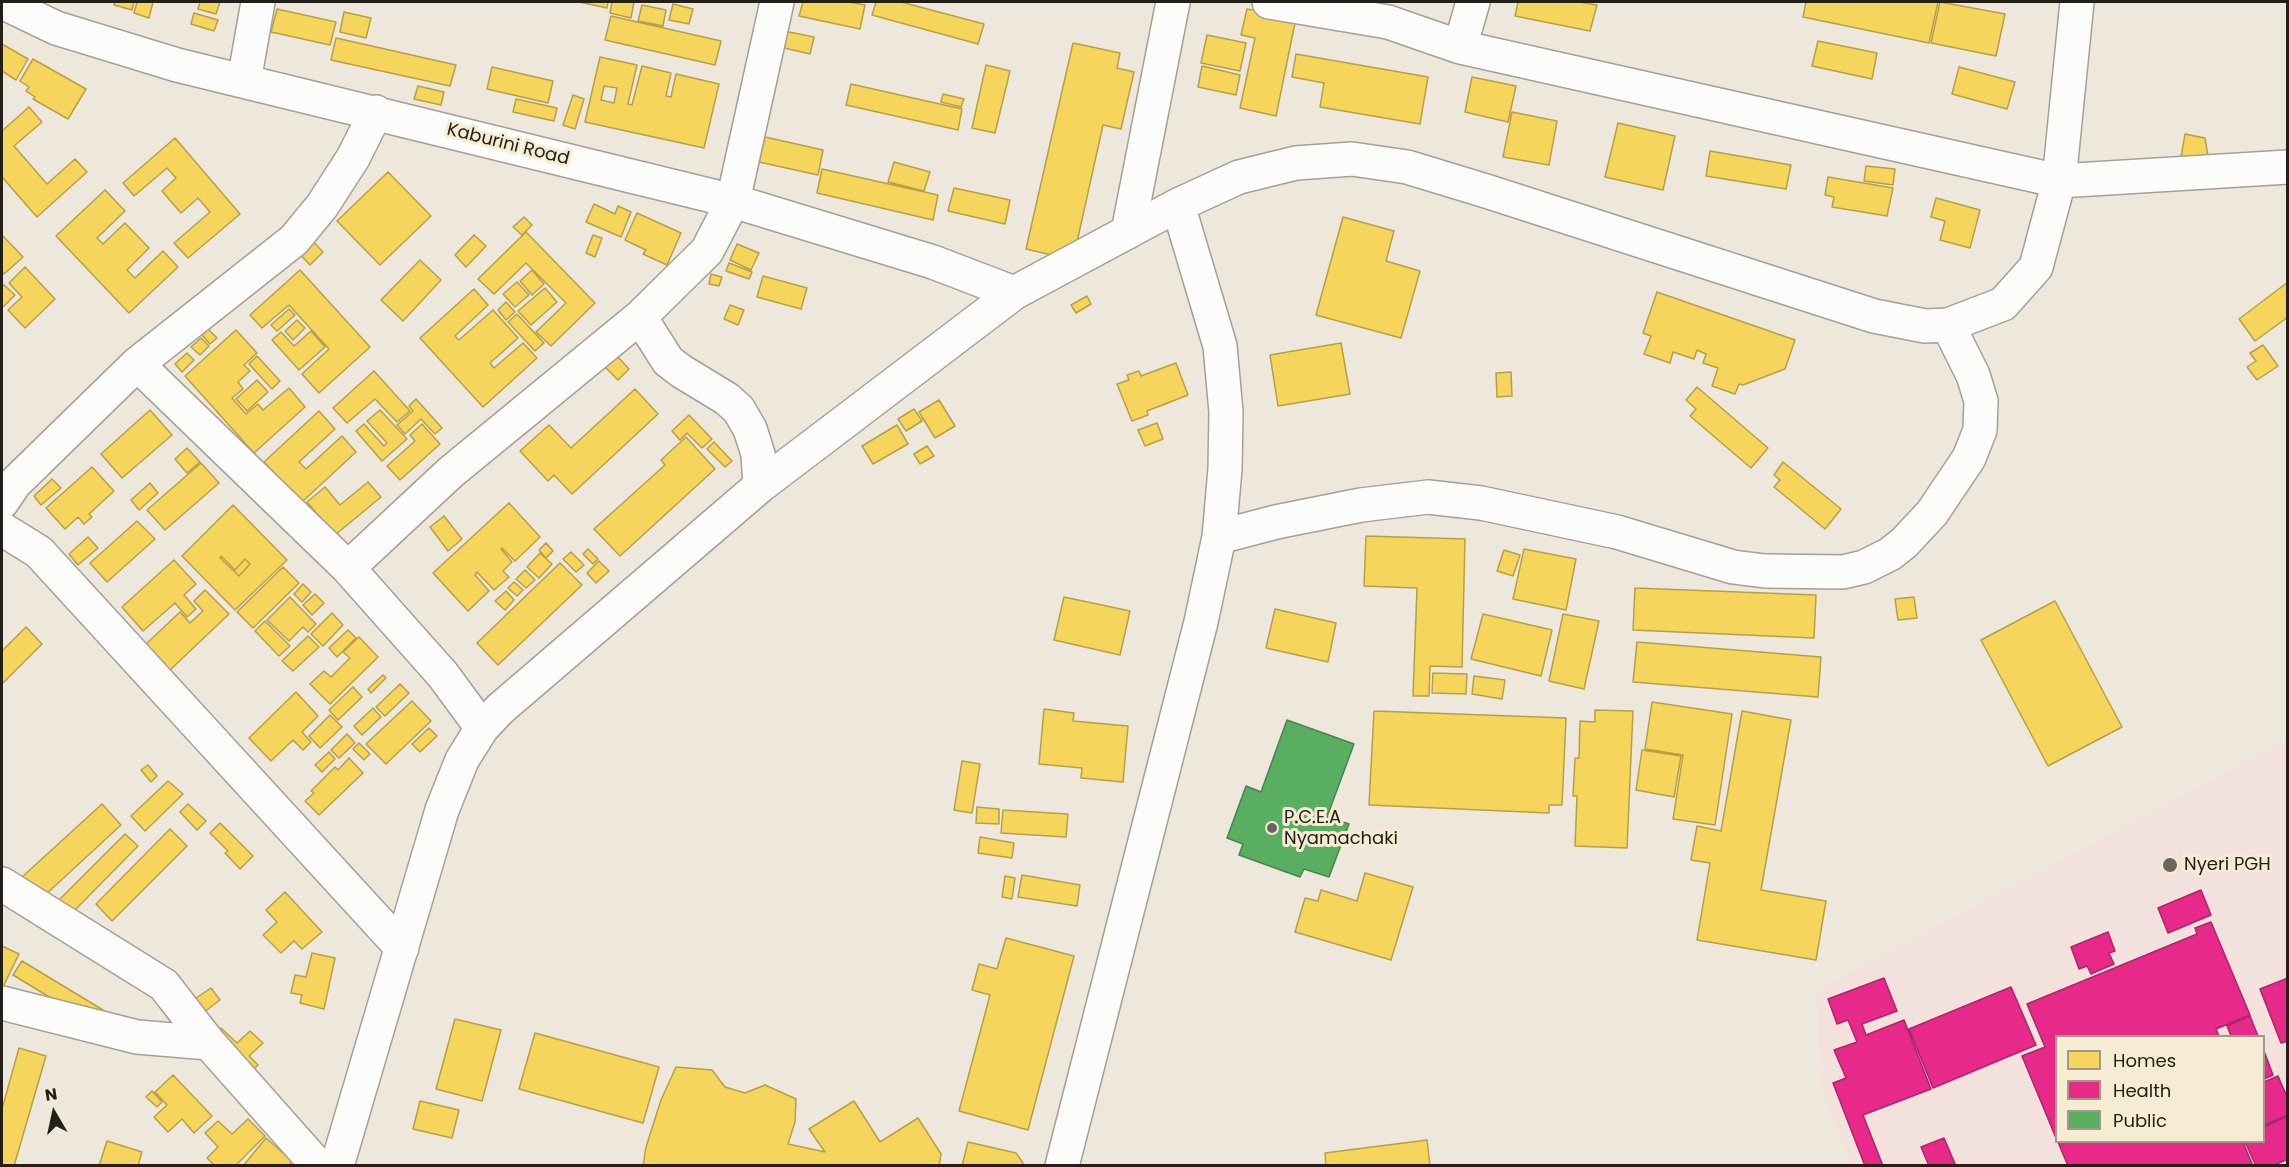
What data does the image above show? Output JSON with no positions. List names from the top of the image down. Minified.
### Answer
{"streets":{"street":["Kaburini Road"]},"places":["P.C.E.A Nyamachaki","Nyeri PGH"],"legend":["Homes","Health","Public"],"north":"top"}
